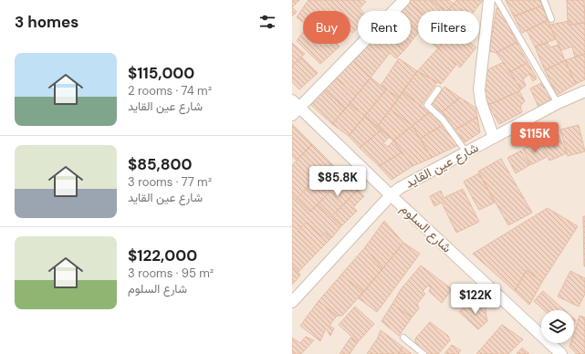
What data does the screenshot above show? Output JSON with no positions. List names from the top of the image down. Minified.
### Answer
{"streets":{"street":["شارع عين القايد","شارع السلوم"]},"crossings":[["شارع عين القايد","شارع السلوم"]],"page":{"heading":"3 homes","chip":["Buy","Rent","Filters"],"list":[{"name":"$115,000","note":"2 rooms · 74 m² · شارع عين القايد"},{"name":"$85,800","note":"3 rooms · 77 m² · شارع عين القايد"},{"name":"$122,000","note":"3 rooms · 95 m² · شارع السلوم"}],"price":["$115K","$85.8K","$122K"]}}
